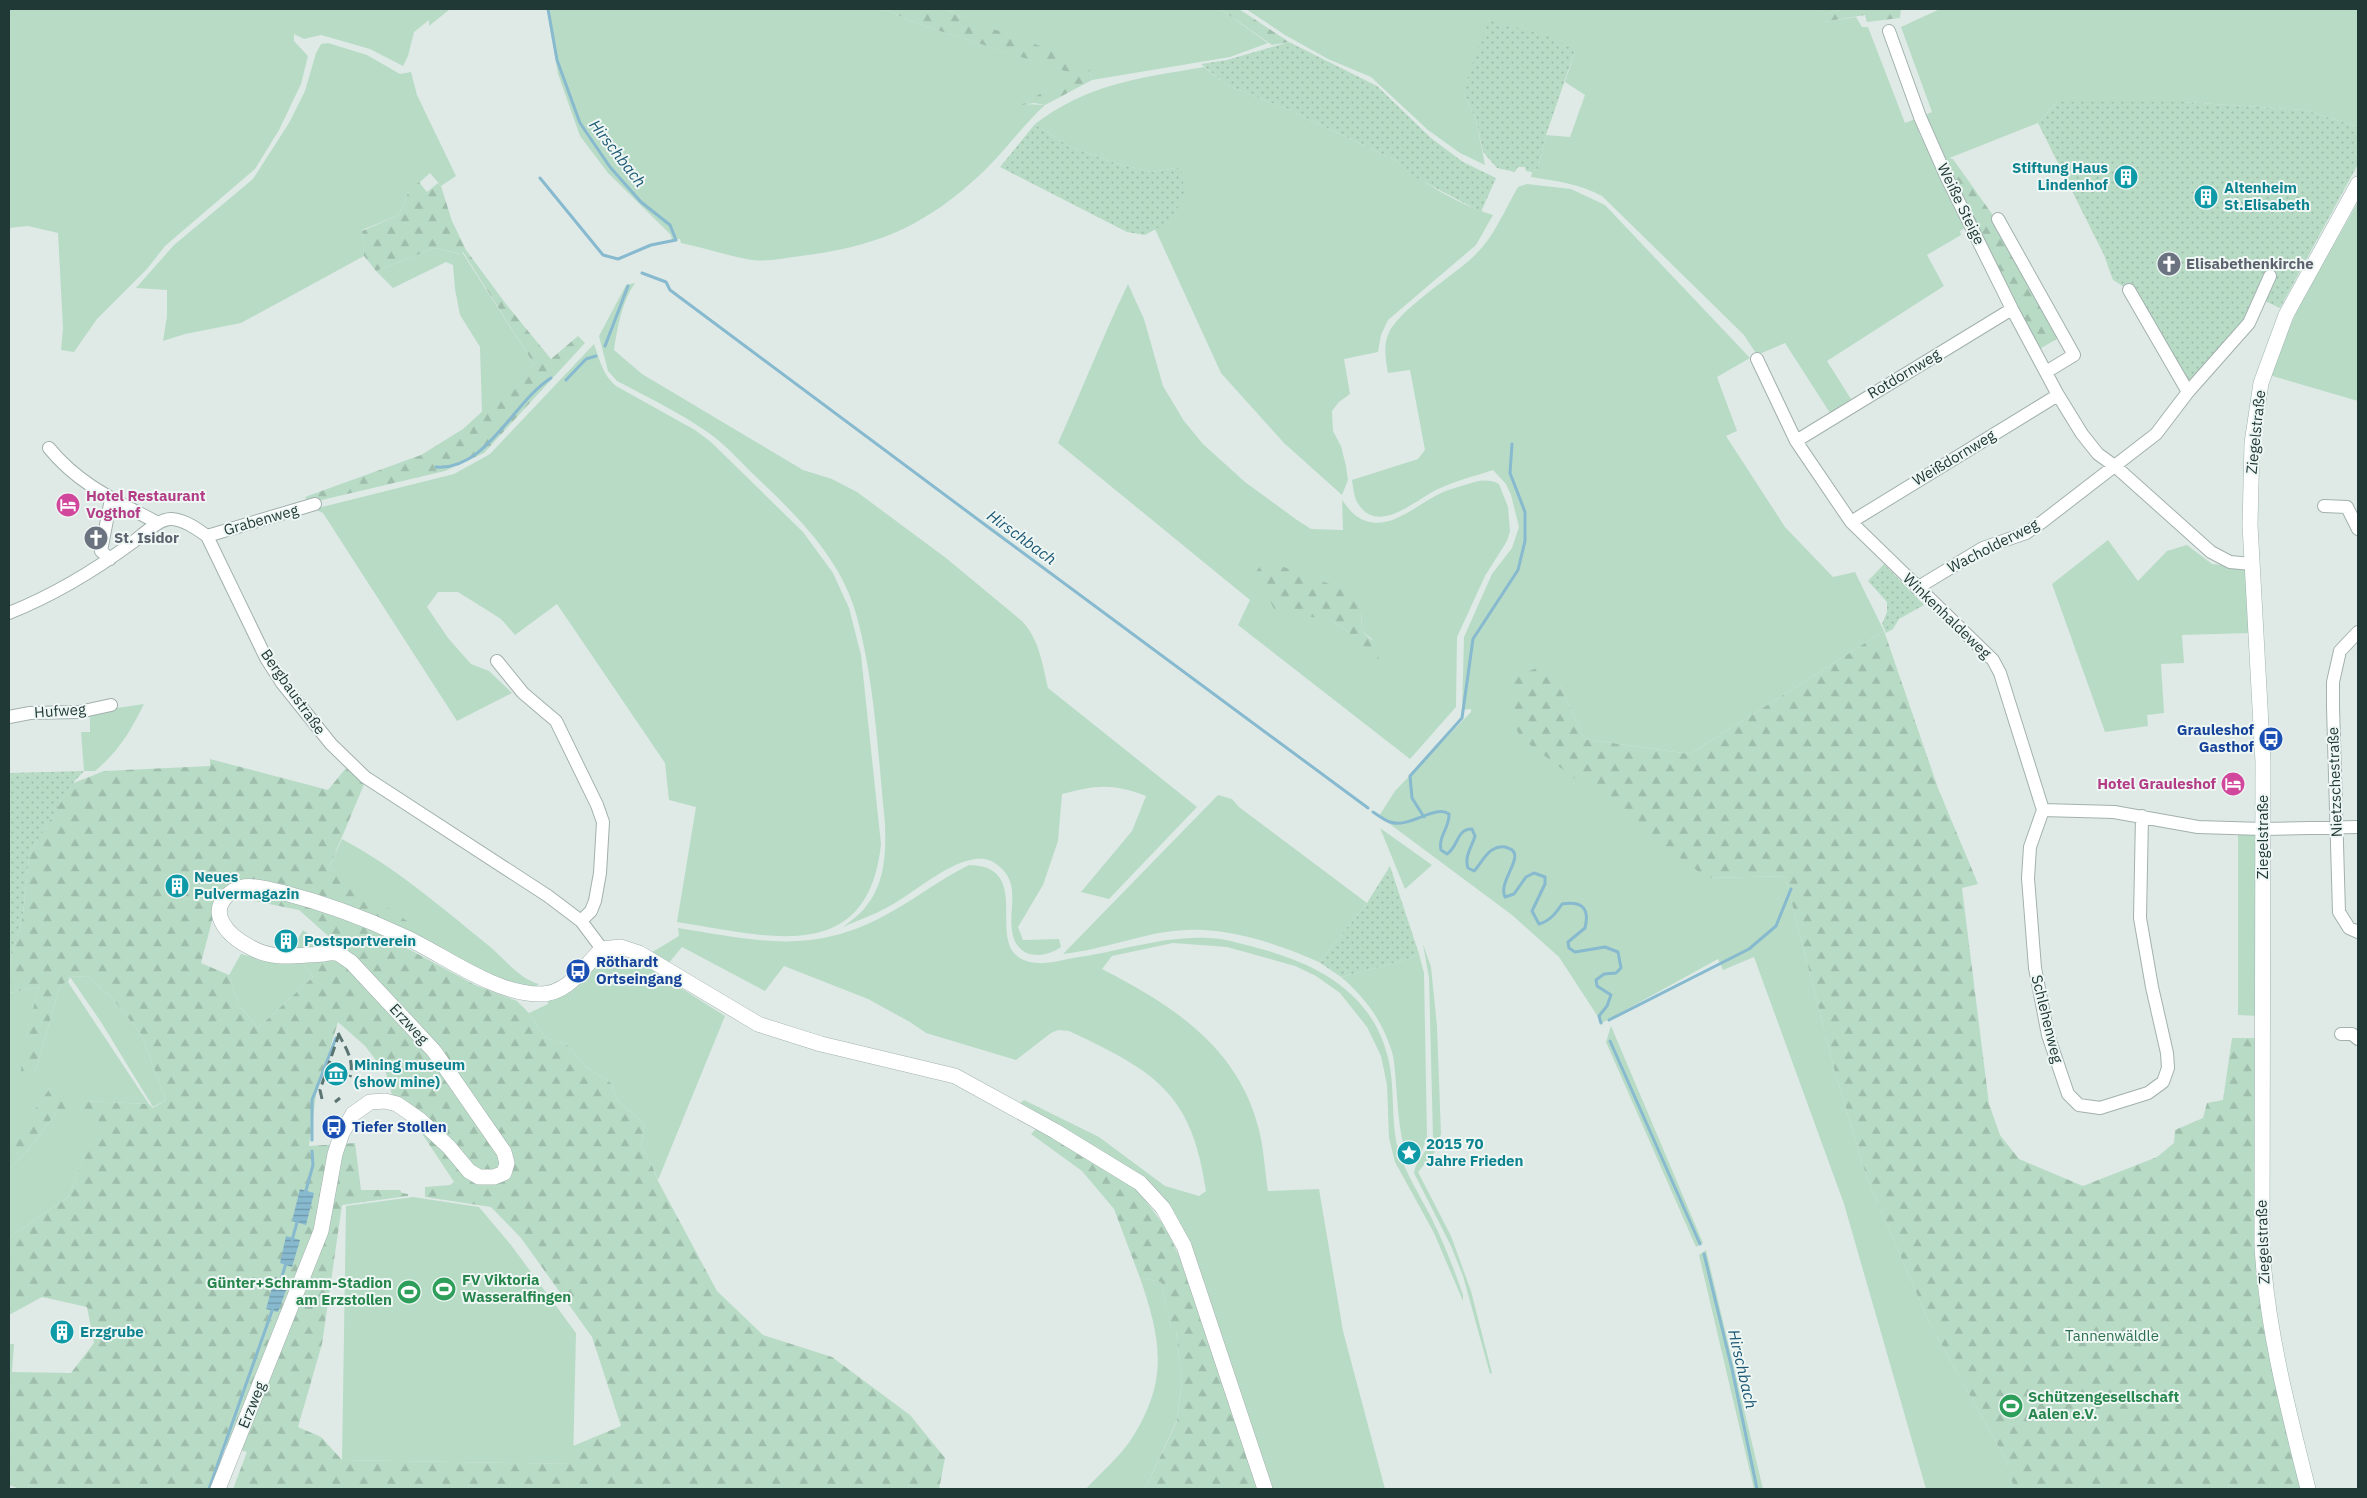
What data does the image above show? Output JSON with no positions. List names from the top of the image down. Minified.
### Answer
{"streets":{"street":["Weiße Steige","Rotdornweg","Ziegelstraße","Weißdornweg","Grabenweg","Wacholderweg","Winkenhaldeweg","Bergbaustraße","Hufweg","Nietzschestraße","Schlehenweg","Erzweg"]},"crossings":[["Weiße Steige","Rotdornweg"],["Weiße Steige","Ziegelstraße"],["Weiße Steige","Weißdornweg"],["Weiße Steige","Wacholderweg"],["Rotdornweg","Winkenhaldeweg"],["Weißdornweg","Winkenhaldeweg"],["Grabenweg","Bergbaustraße"],["Wacholderweg","Winkenhaldeweg"],["Winkenhaldeweg","Schlehenweg"],["Bergbaustraße","Erzweg"]],"water":["Hirschbach"],"parks":["Tannenwäldle"],"places":{"building":["Stiftung Haus Lindenhof","Altenheim St.Elisabeth","Neues Pulvermagazin","Postsportverein","Erzgrube"],"church":["Elisabethenkirche","St. Isidor"],"hotel":["Hotel Restaurant Vogthof","Hotel Grauleshof"],"bus stop":["Grauleshof Gasthof","Röthardt Ortseingang","Tiefer Stollen"],"museum":["Mining museum (show mine)"],"place":["2015 70 Jahre Frieden"],"sports":["FV Viktoria Wasseralfingen","Günter+Schramm-Stadion am Erzstollen","Schützengesellschaft Aalen e.V."]}}
